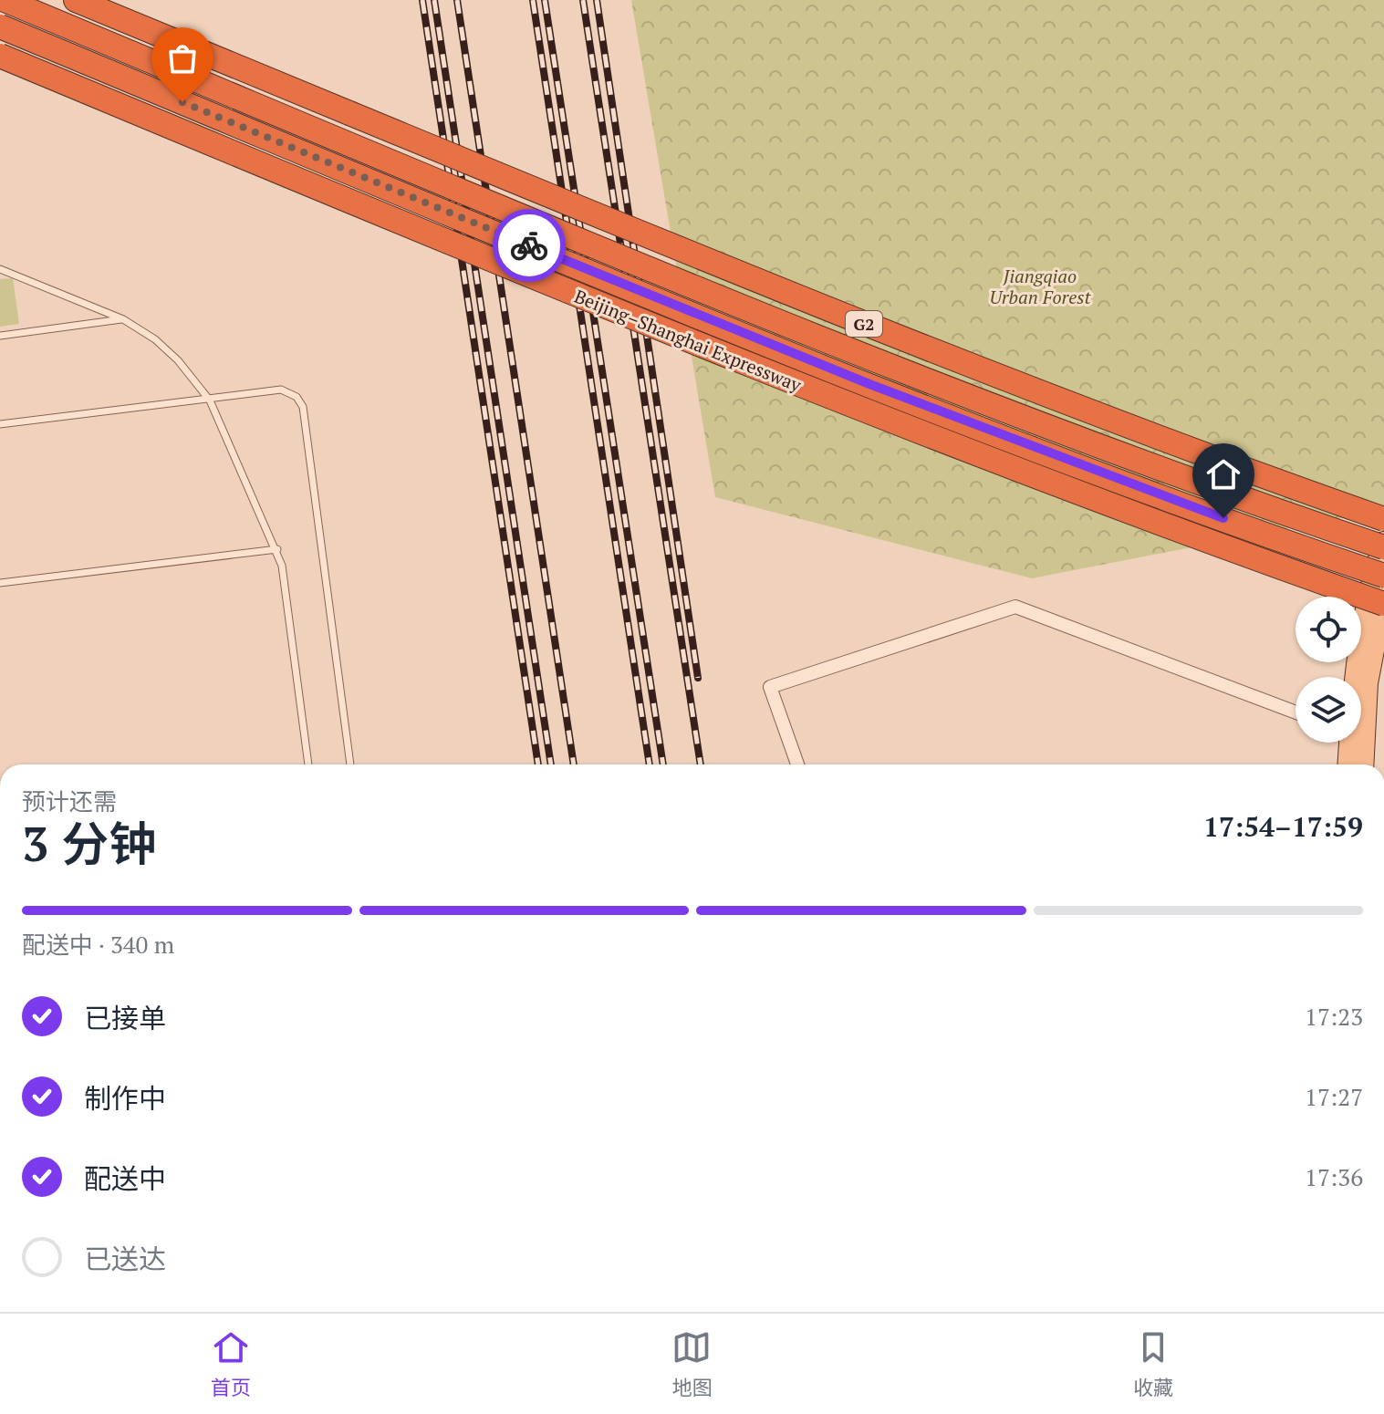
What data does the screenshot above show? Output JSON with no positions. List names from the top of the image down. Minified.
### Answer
{"streets":{"highway":["G2","Beijing–Shanghai Expressway"]},"parks":["Jiangqiao Urban Forest"],"page":{"heading":["3 分钟","预计还需","17:54–17:59"],"bar":"配送中 · 340 m","list":[["已接单","17:23"],["制作中","17:27"],["配送中","17:36"],"已送达"],"tabs":["首页","地图","收藏"]}}
